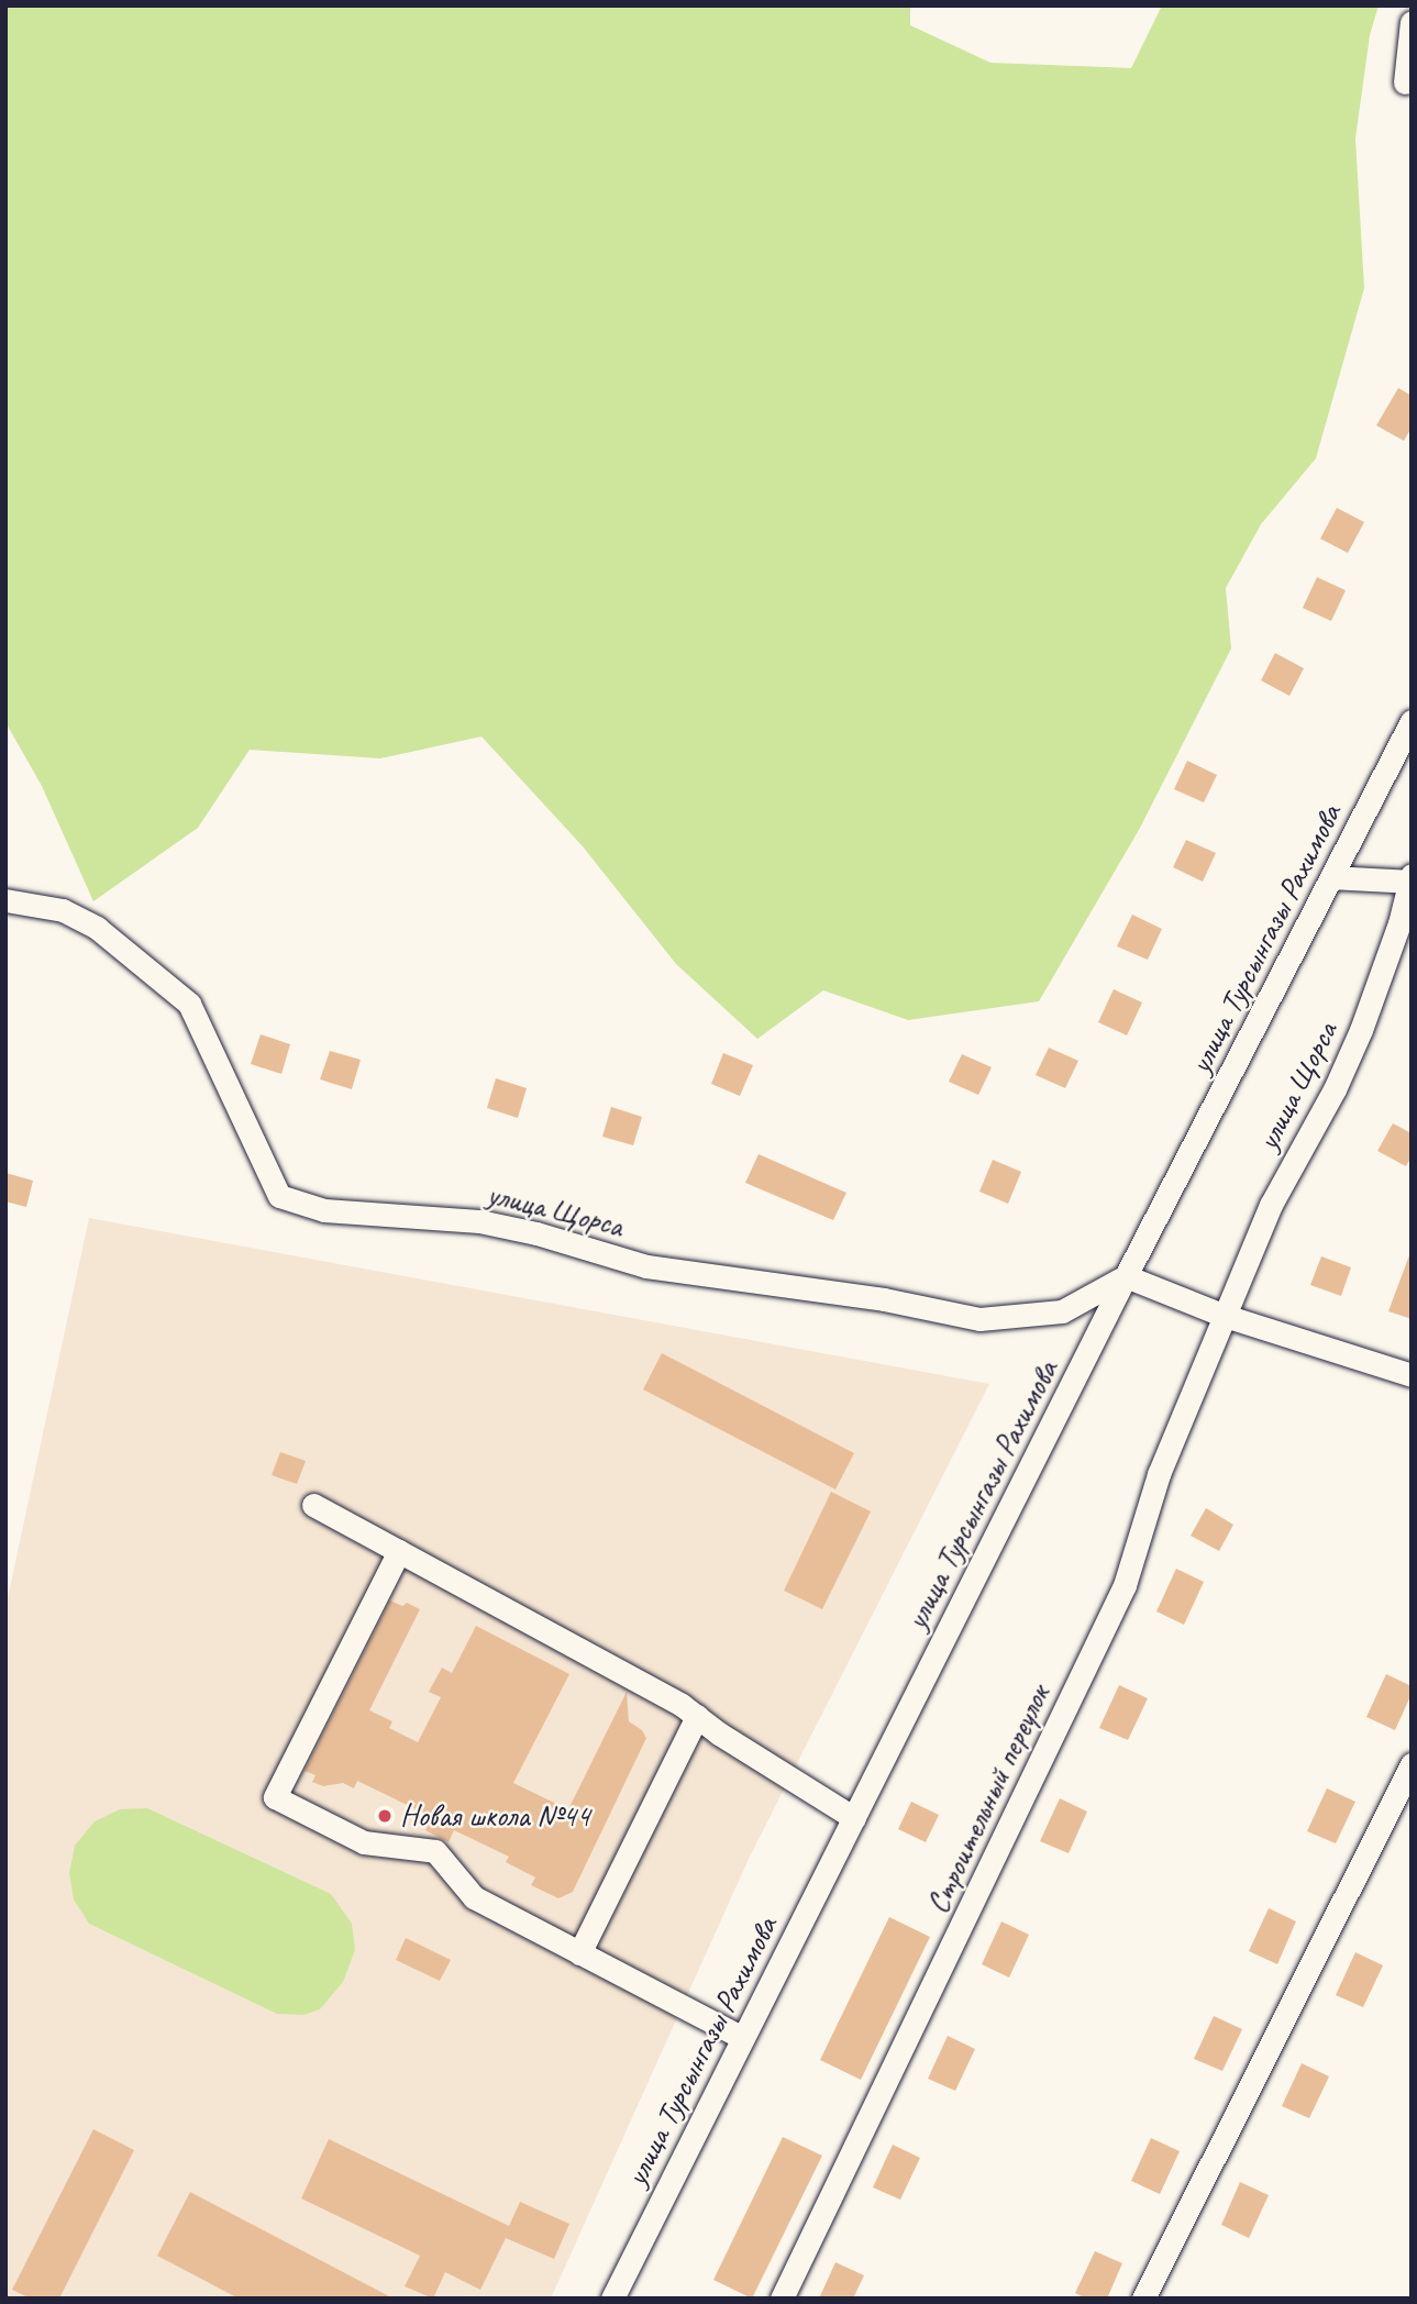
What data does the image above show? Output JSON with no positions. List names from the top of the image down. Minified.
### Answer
{"streets":{"street":["улица Турсынгазы Рахимова","улица Щорса","Строительный переулок"]},"crossings":[["улица Турсынгазы Рахимова","улица Щорса"],["улица Щорса","Строительный переулок"]],"places":["Новая школа №44"]}
